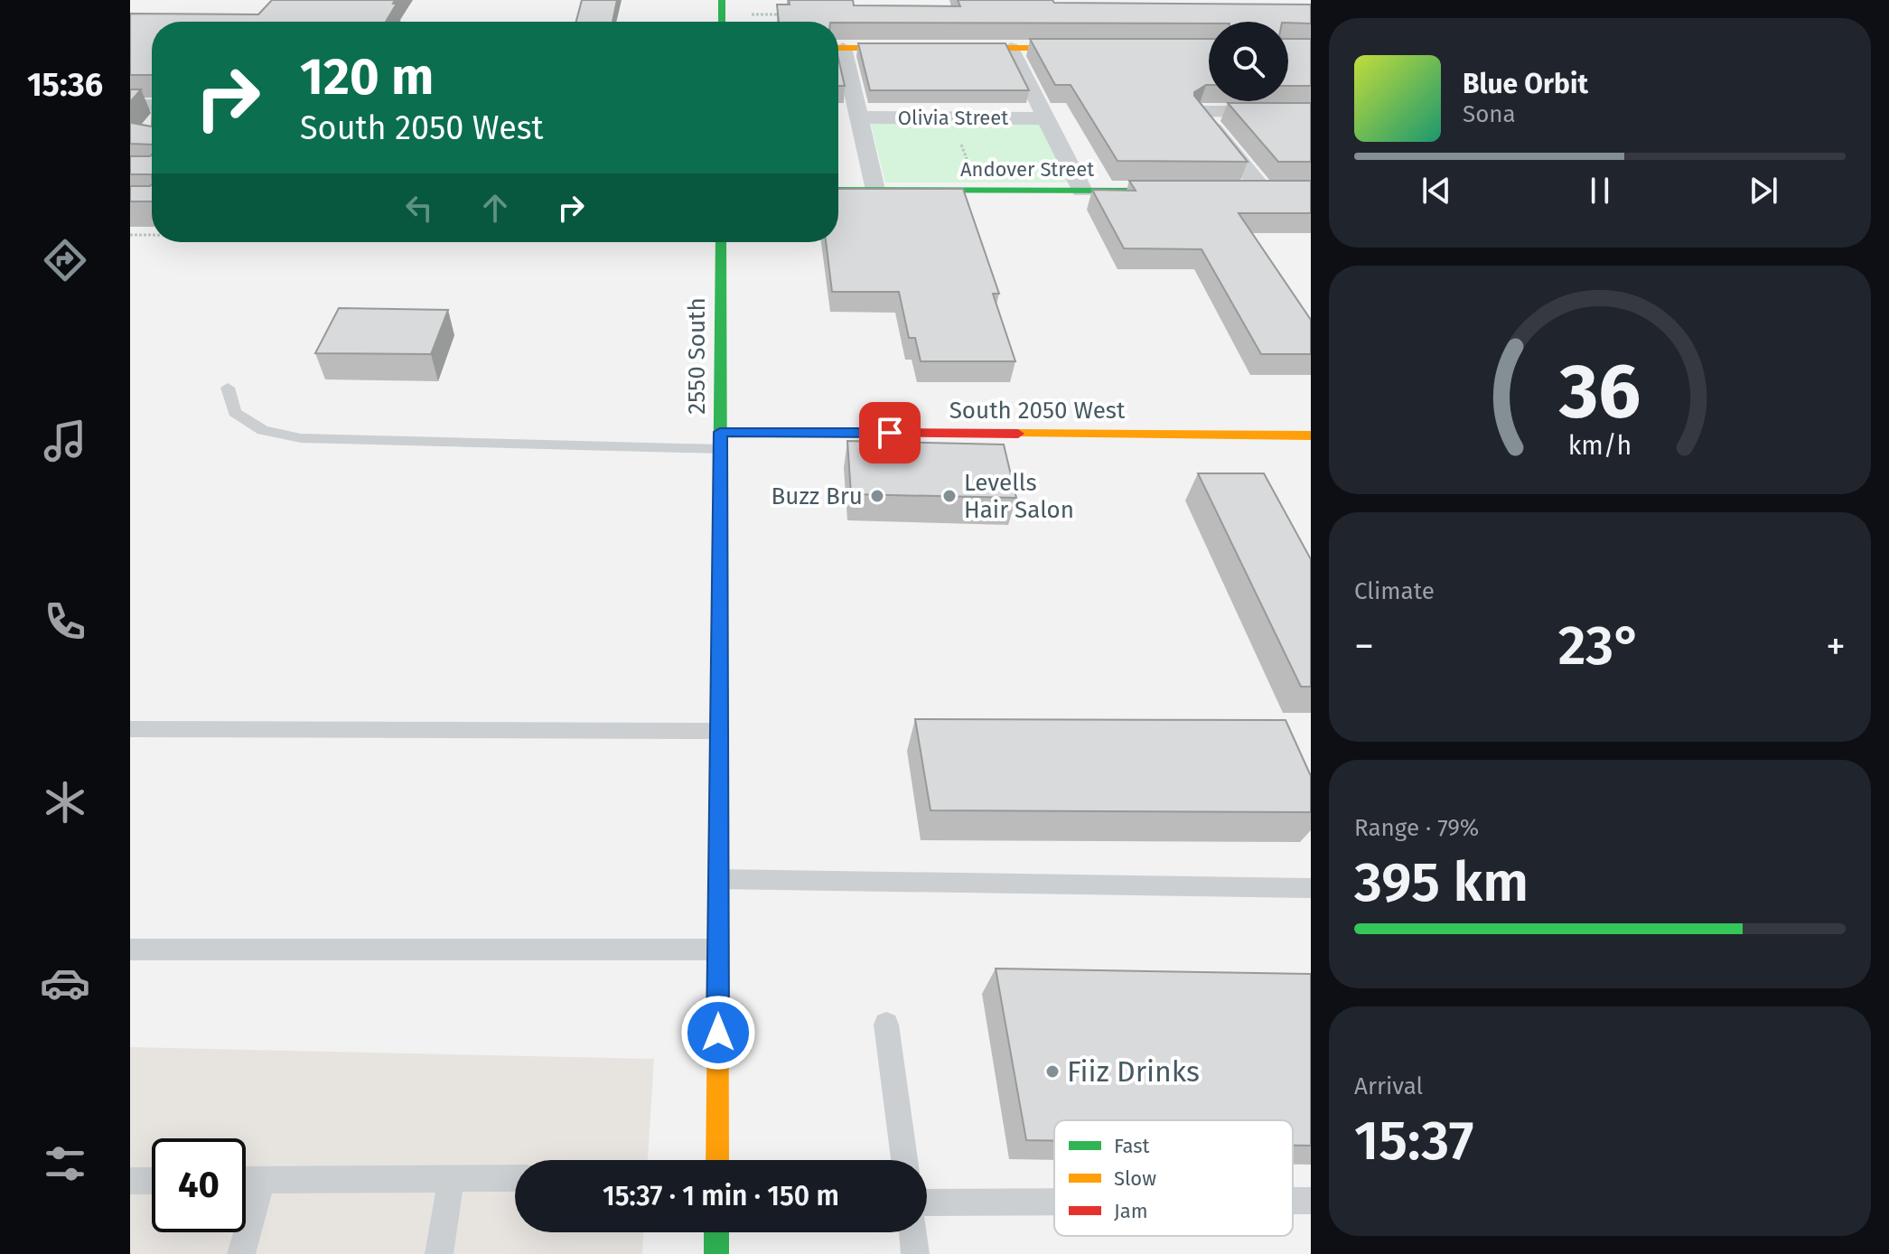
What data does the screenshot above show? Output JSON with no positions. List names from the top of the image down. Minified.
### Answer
{"streets":{"street":["Olivia Street","Andover Street","2550 South","South 2050 West"]},"crossings":[["2550 South","South 2050 West"]],"places":["Buzz Bru","Levells Hair Salon","Fiiz Drinks"],"legend":["Fast","Slow","Jam"],"page":{"tabs":"15:36","turn":["120 m","South 2050 West"],"song":["Blue Orbit","Sona"],"tile":["Climate",["Range · 79%","395 km"],["Arrival","15:37"]],"heat":["−","23°","+"],"limit":"40","trip":"15:37 · 1 min · 150 m","gauge":["36","km/h"]}}
